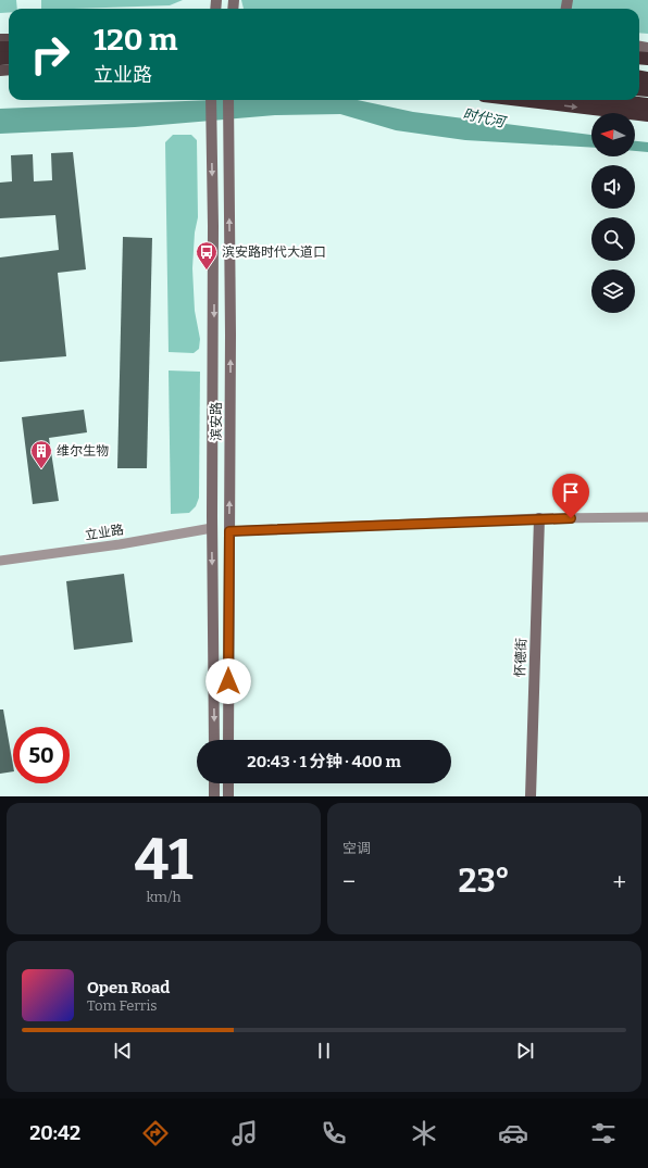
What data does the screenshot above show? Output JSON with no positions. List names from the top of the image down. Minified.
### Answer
{"streets":{"main road":["滨安路","怀德街"],"street":["立业路"]},"crossings":[["滨安路","立业路"]],"water":["时代河"],"places":{"bus stop":["滨安路时代大道口"],"building":["维尔生物"]},"north":"left","page":{"turn":["120 m","立业路"],"limit":"50","trip":"20:43 · 1 分钟 · 400 m","tile":[["41","km/h"],"空调"],"heat":["−","23°","+"],"song":["Open Road","Tom Ferris"],"tabs":"20:42"}}
